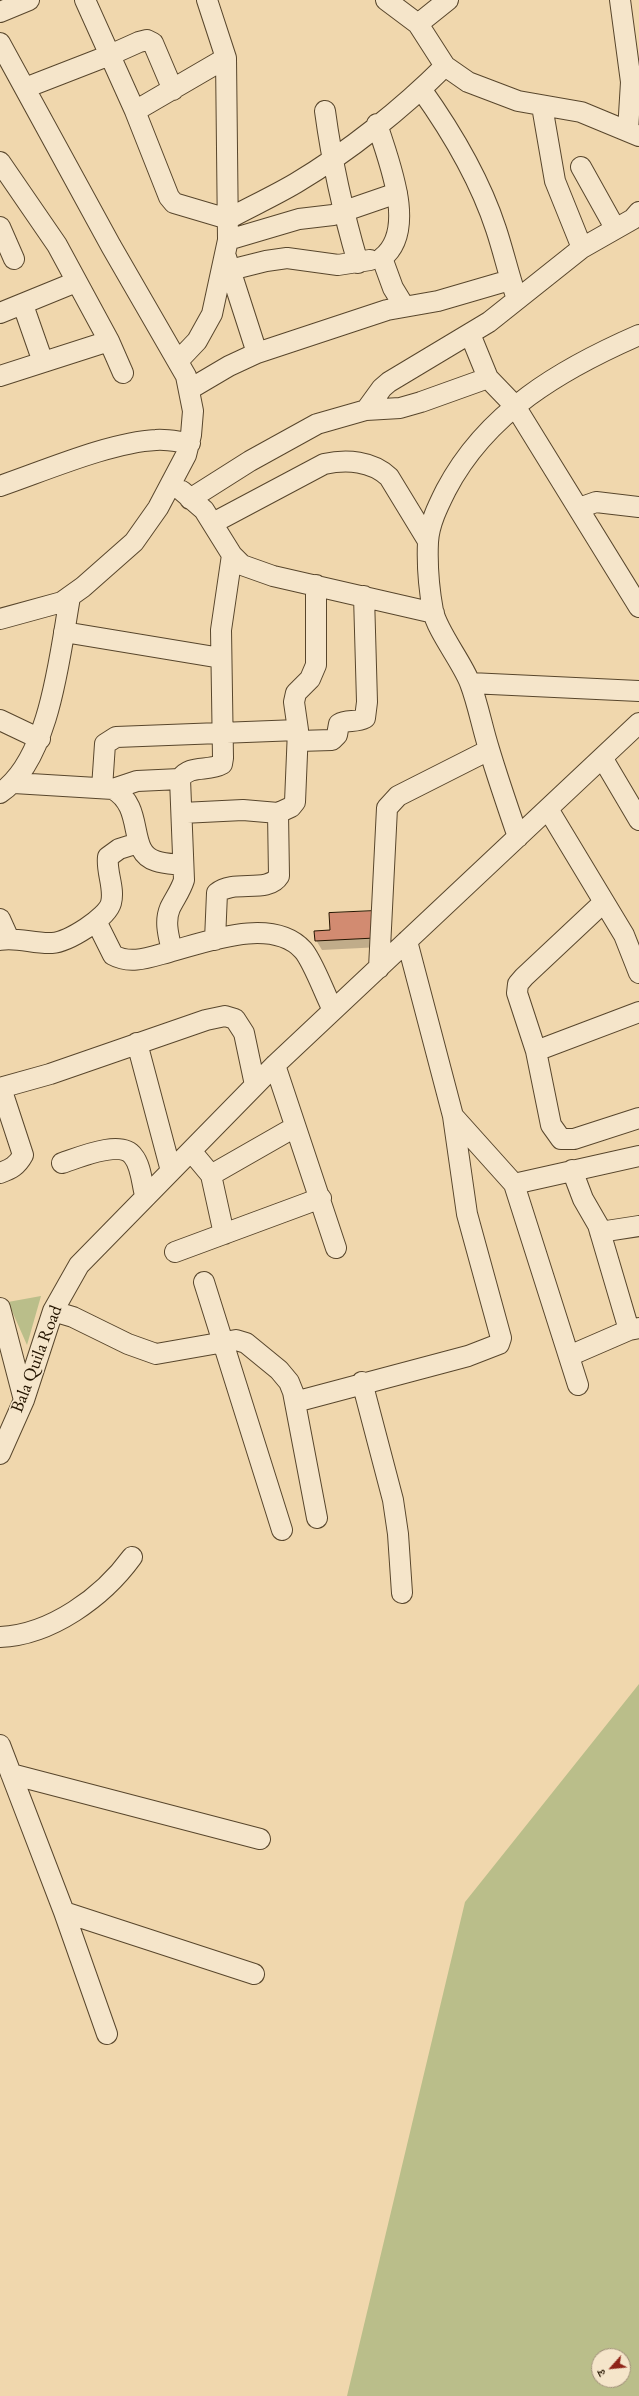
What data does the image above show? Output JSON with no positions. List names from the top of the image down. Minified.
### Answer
{"streets":{"street":["Bala Quila Road"]},"north":"bottom left"}
